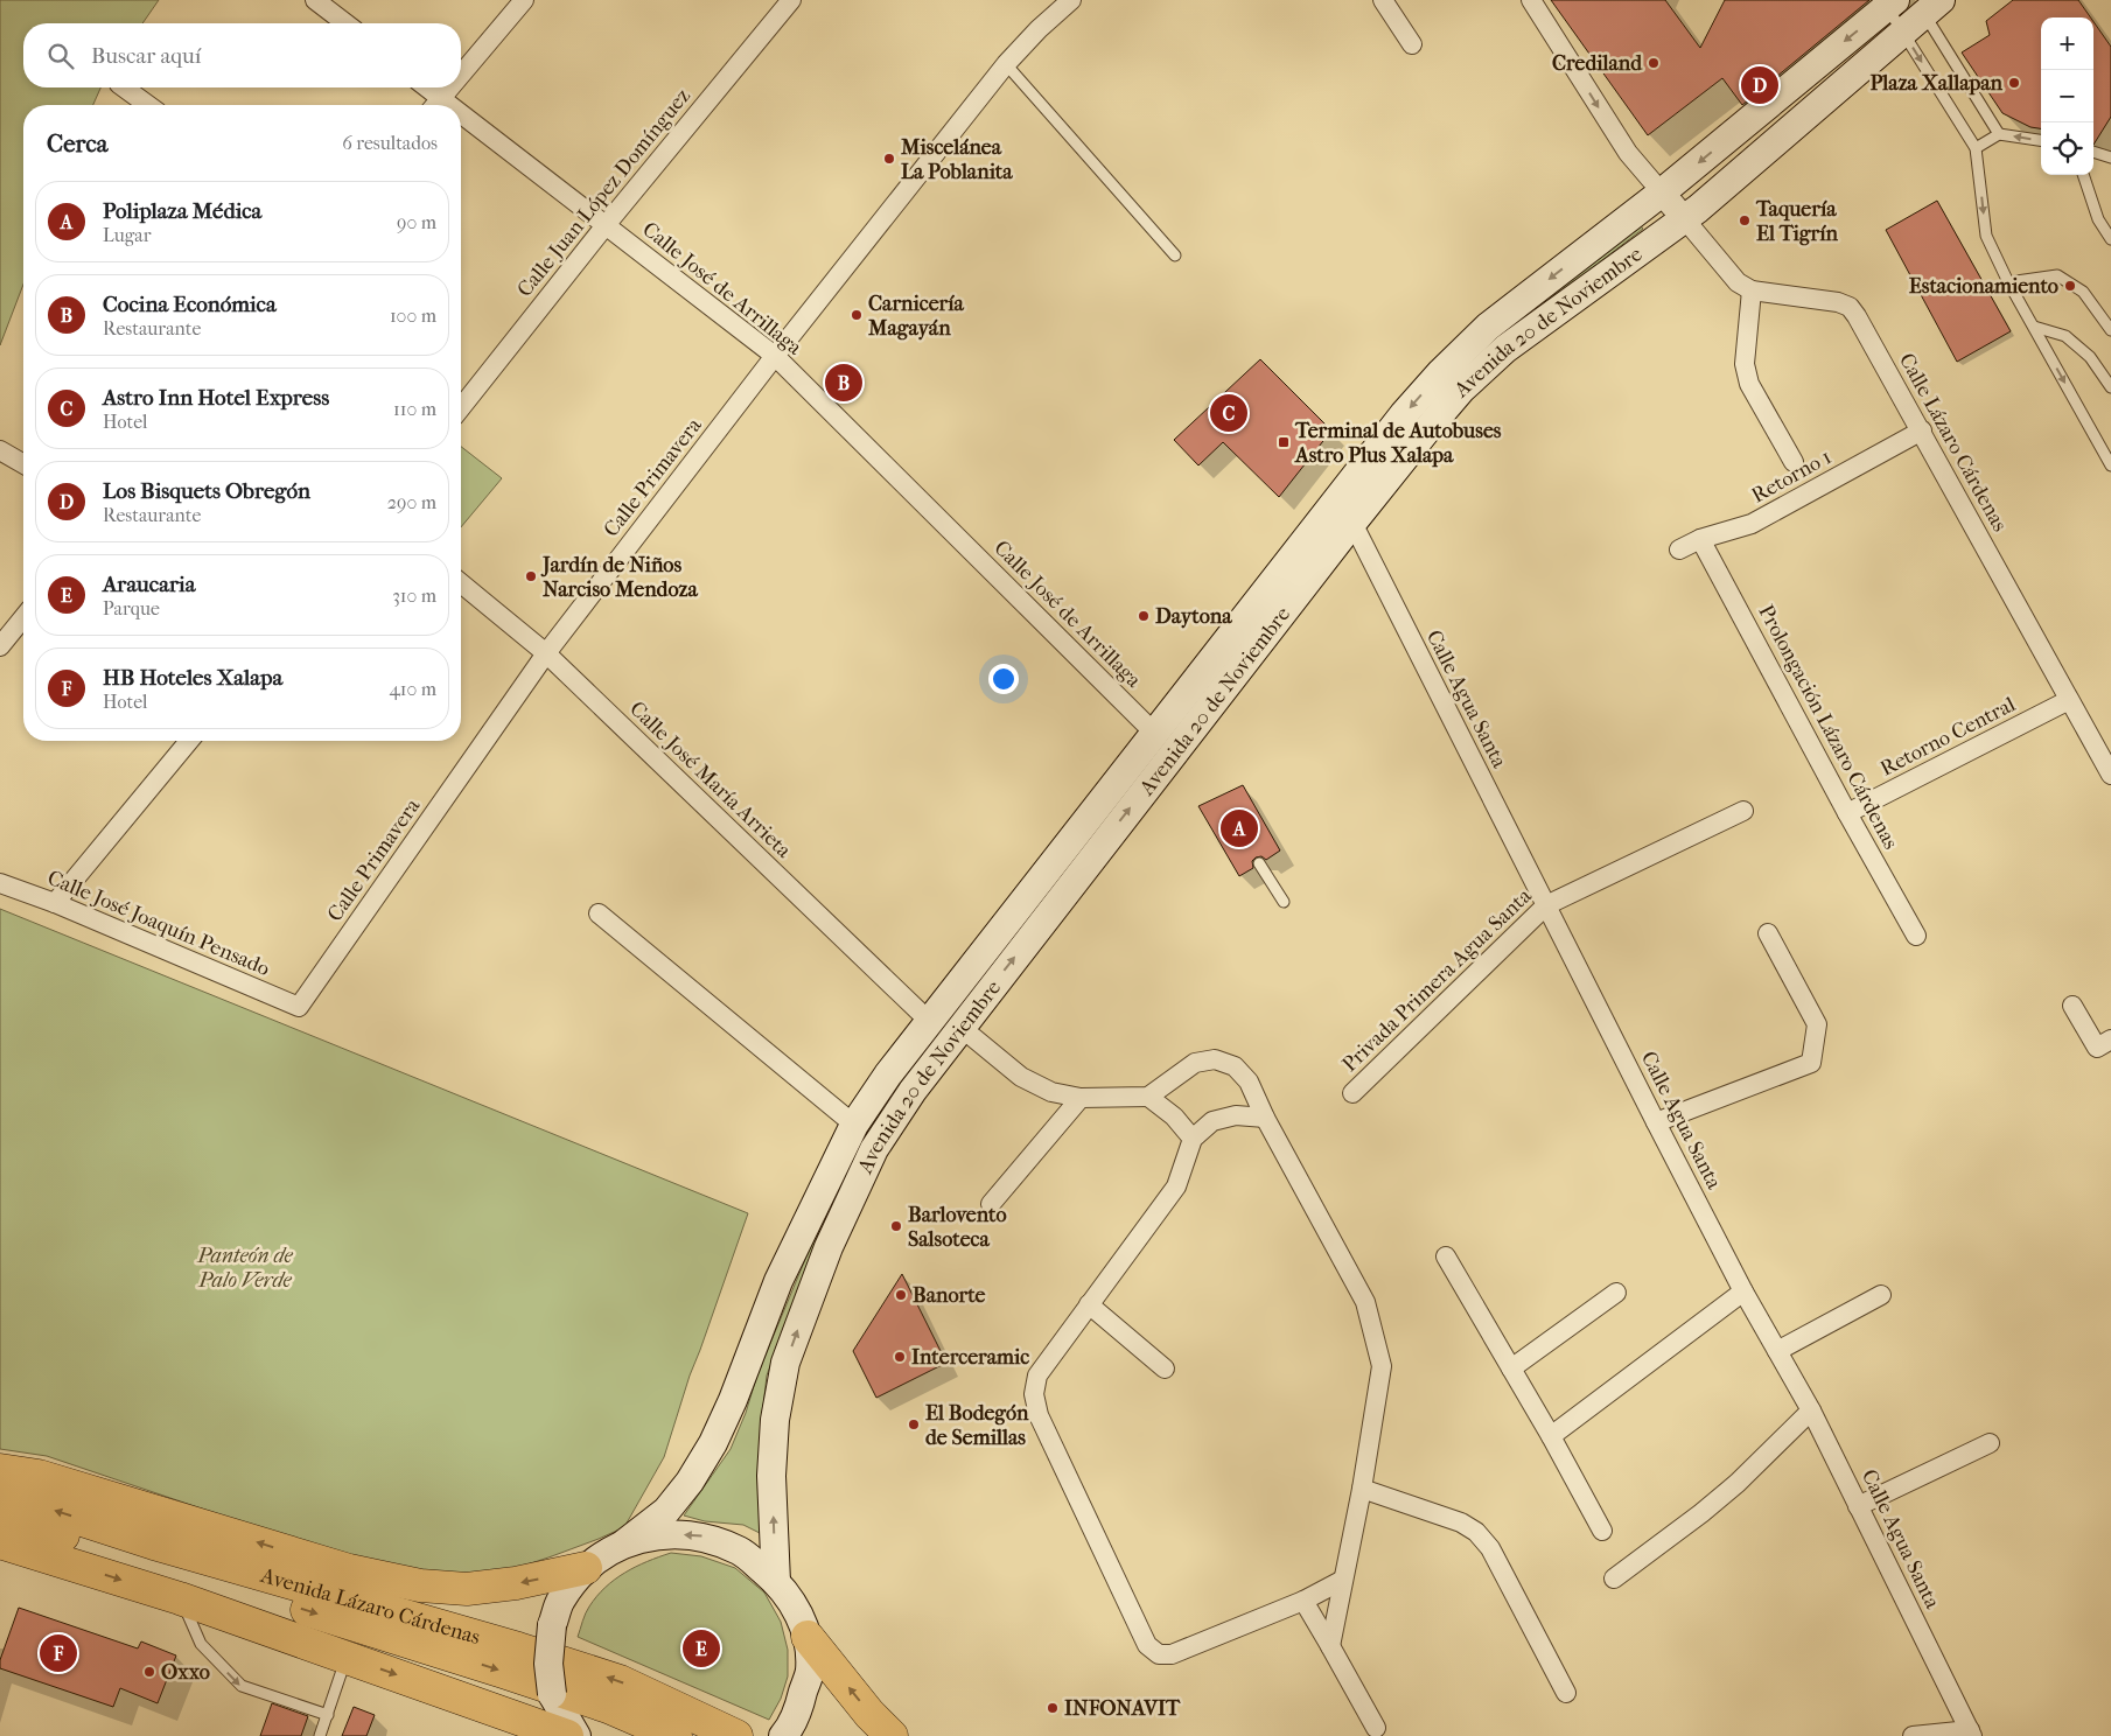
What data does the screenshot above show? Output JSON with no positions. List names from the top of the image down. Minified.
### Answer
{"streets":{"highway":["Avenida Lázaro Cárdenas"],"main road":["Avenida 20 de Noviembre"],"street":["Calle Juan López Domínguez","Calle José de Arrillaga","Calle Lázaro Cárdenas","Retorno 1","Calle Primavera","Calle Agua Santa","Prolongación Lázaro Cárdenas","Retorno Central","Calle José María Arrieta","Calle José Joaquín Pensado","Privada Primera Agua Santa"]},"crossings":[["Calle Juan López Domínguez","Calle José de Arrillaga"],["Calle José de Arrillaga","Avenida 20 de Noviembre"],["Calle José de Arrillaga","Calle Primavera"],["Avenida 20 de Noviembre","Calle Agua Santa"],["Avenida 20 de Noviembre","Calle José María Arrieta"],["Calle Lázaro Cárdenas","Retorno 1"],["Calle Lázaro Cárdenas","Retorno Central"],["Retorno 1","Prolongación Lázaro Cárdenas"],["Calle Primavera","Calle José María Arrieta"],["Calle Primavera","Calle José Joaquín Pensado"],["Calle Agua Santa","Privada Primera Agua Santa"],["Prolongación Lázaro Cárdenas","Retorno Central"]],"parks":["Panteón de Palo Verde"],"places":{"other":["Crediland","Plaza Xallapan","Miscelánea La Poblanita","Taquería El Tigrín","Estacionamiento","Carnicería Magayán","Jardín de Niños Narciso Mendoza","Daytona","Barlovento Salsoteca","Banorte","Interceramic","El Bodegón de Semillas","Oxxo","INFONAVIT"],"transit":["Terminal de Autobuses Astro Plus Xalapa"]},"page":{"map_buttons":["+","−"],"search":"Buscar aquí","pins":["D","B","C","A","E","F"],"heading":["Cerca","6 resultados"],"list":[{"mark":"A","name":"Poliplaza Médica","note":"Lugar","value":"90 m"},{"mark":"B","name":"Cocina Económica","note":"Restaurante","value":"100 m"},{"mark":"C","name":"Astro Inn Hotel Express","note":"Hotel","value":"110 m"},{"mark":"D","name":"Los Bisquets Obregón","note":"Restaurante","value":"290 m"},{"mark":"E","name":"Araucaria","note":"Parque","value":"310 m"},{"mark":"F","name":"HB Hoteles Xalapa","note":"Hotel","value":"410 m"}]}}
